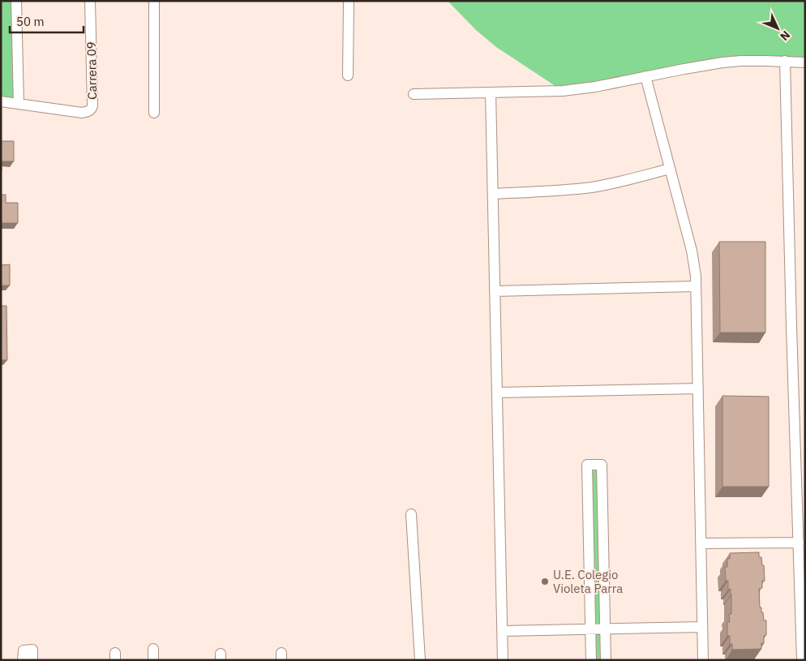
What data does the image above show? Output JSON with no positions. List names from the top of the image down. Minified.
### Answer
{"streets":{"street":["Carrera 09"]},"places":["U.E. Colegio Violeta Parra"],"scale_bar":"50 m","north":"bottom right"}
